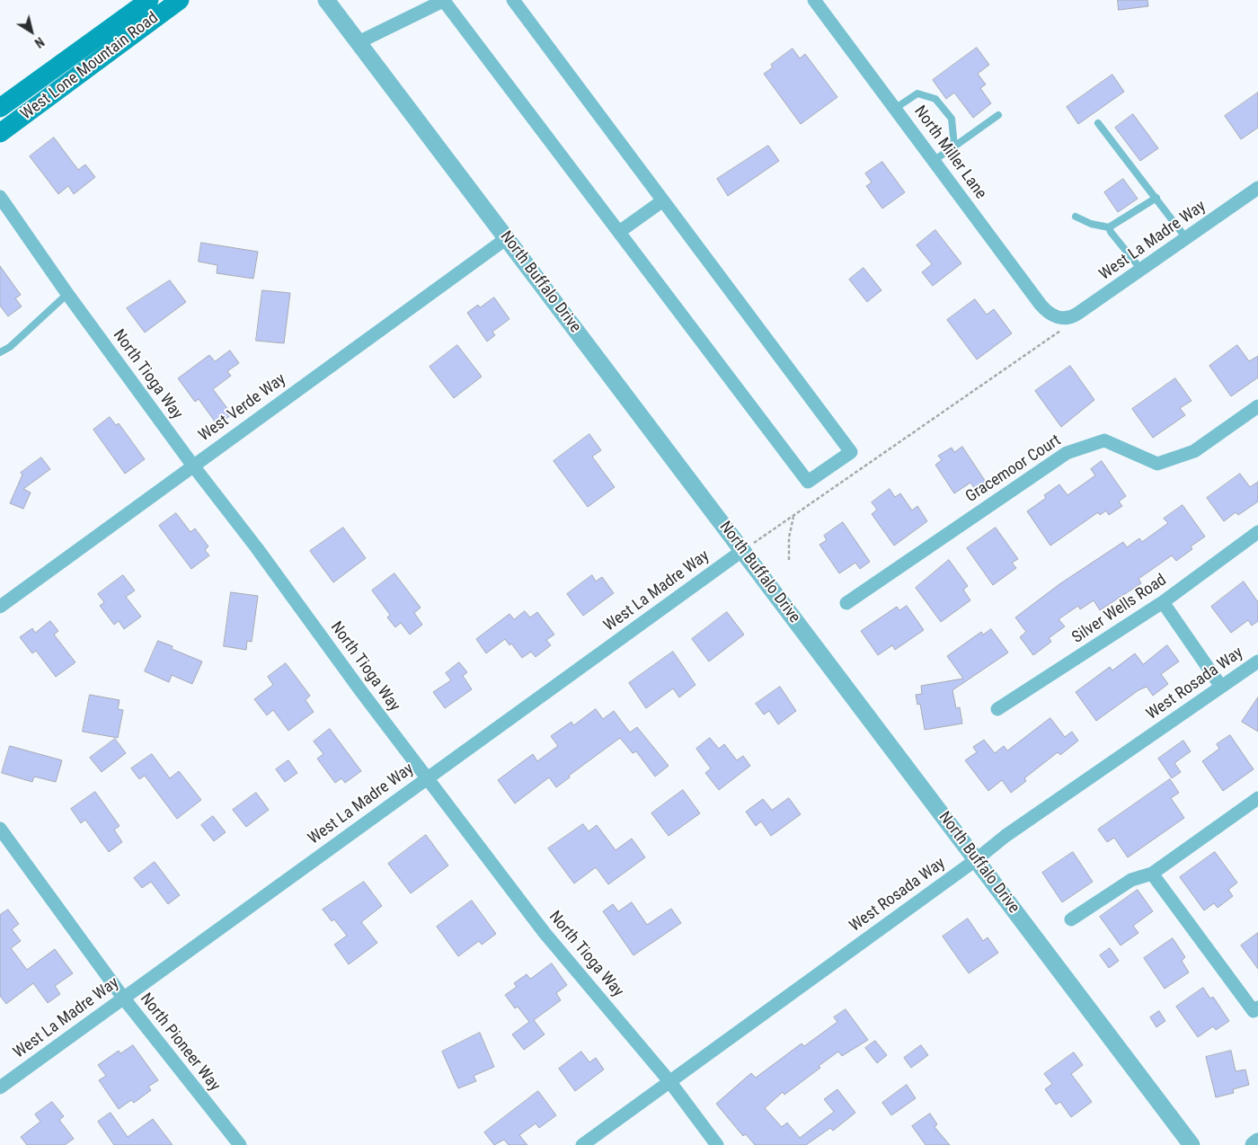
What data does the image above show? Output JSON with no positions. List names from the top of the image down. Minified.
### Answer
{"streets":{"main road":["West Lone Mountain Road"],"street":["North Miller Lane","West La Madre Way","North Buffalo Drive","North Tioga Way","West Verde Way","Gracemoor Court","Silver Wells Road","West Rosada Way","North Pioneer Way"]},"crossings":[["North Miller Lane","West La Madre Way"],["West La Madre Way","North Buffalo Drive"],["West La Madre Way","North Tioga Way"],["West La Madre Way","North Pioneer Way"],["North Buffalo Drive","West Verde Way"],["North Buffalo Drive","West Rosada Way"],["North Tioga Way","West Verde Way"],["North Tioga Way","West Rosada Way"]],"north":"bottom right"}
